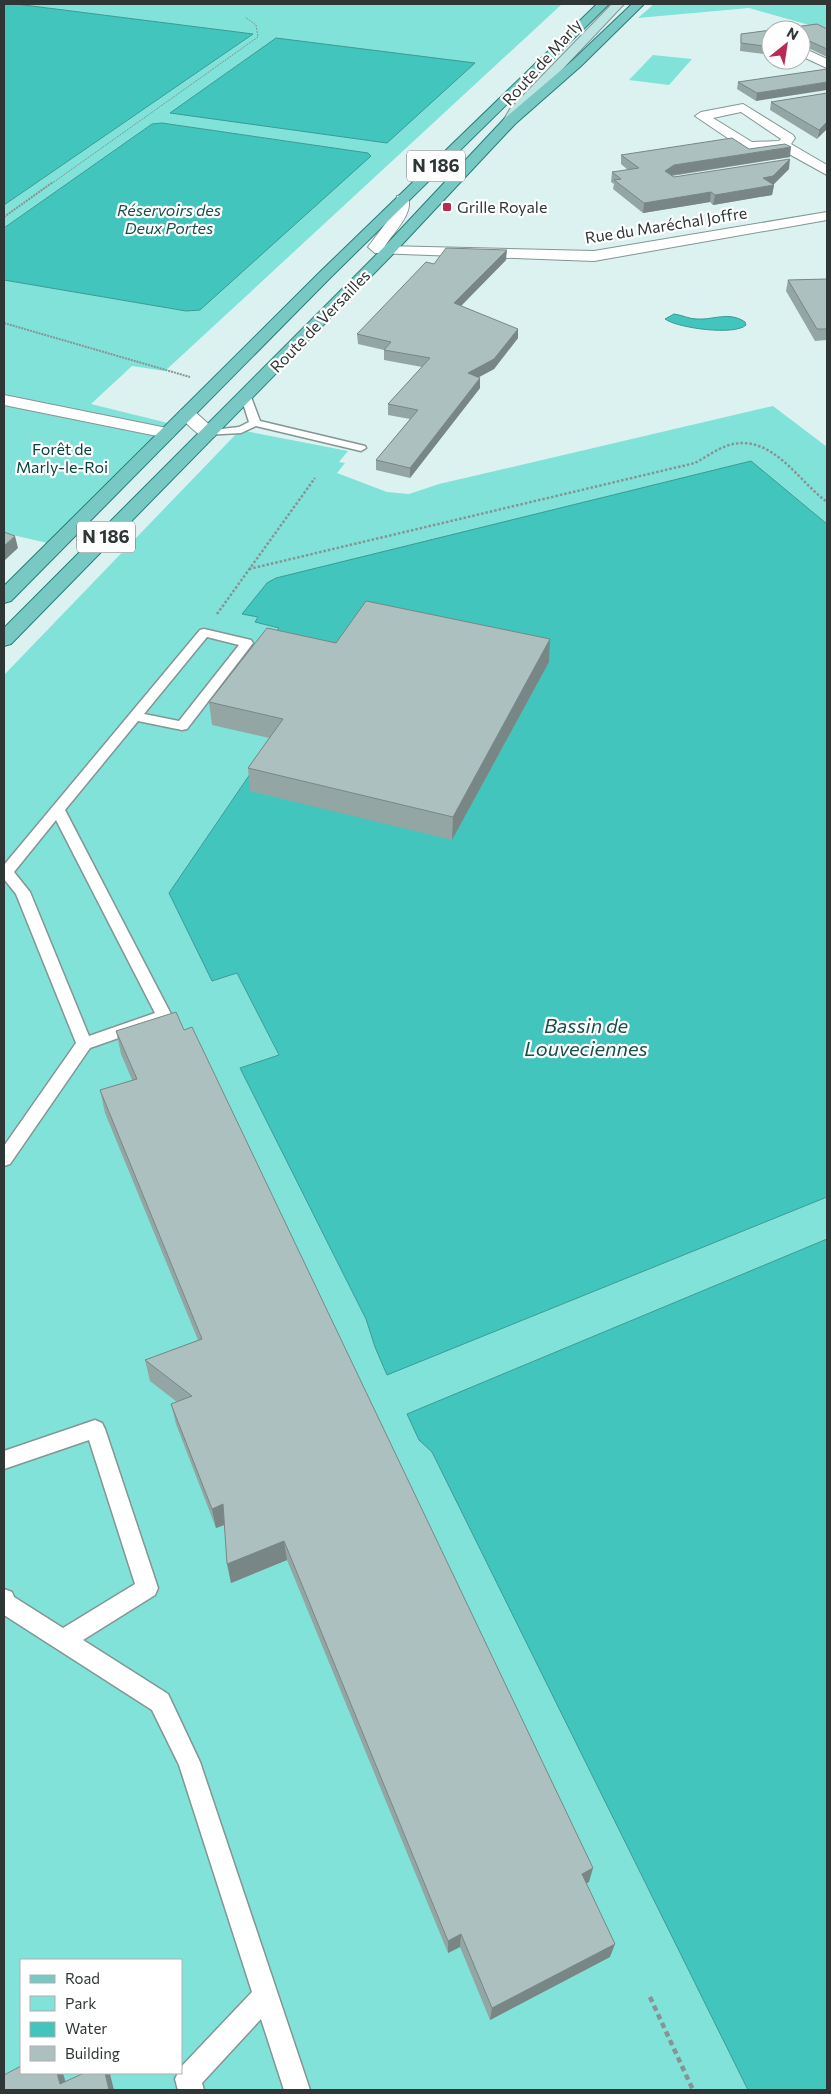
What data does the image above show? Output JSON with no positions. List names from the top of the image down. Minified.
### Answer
{"streets":{"main road":["Route de Marly","N 186","Route de Versailles"],"street":["Rue du Maréchal Joffre"]},"crossings":[["Route de Marly","Route de Versailles"],["Rue du Maréchal Joffre","Route de Versailles"]],"water":["Réservoirs des Deux Portes","Bassin de Louveciennes"],"parks":["Forêt de Marly-le-Roi"],"places":{"transit":["Grille Royale"]},"legend":["Road","Park","Water","Building"],"north":"top right"}
